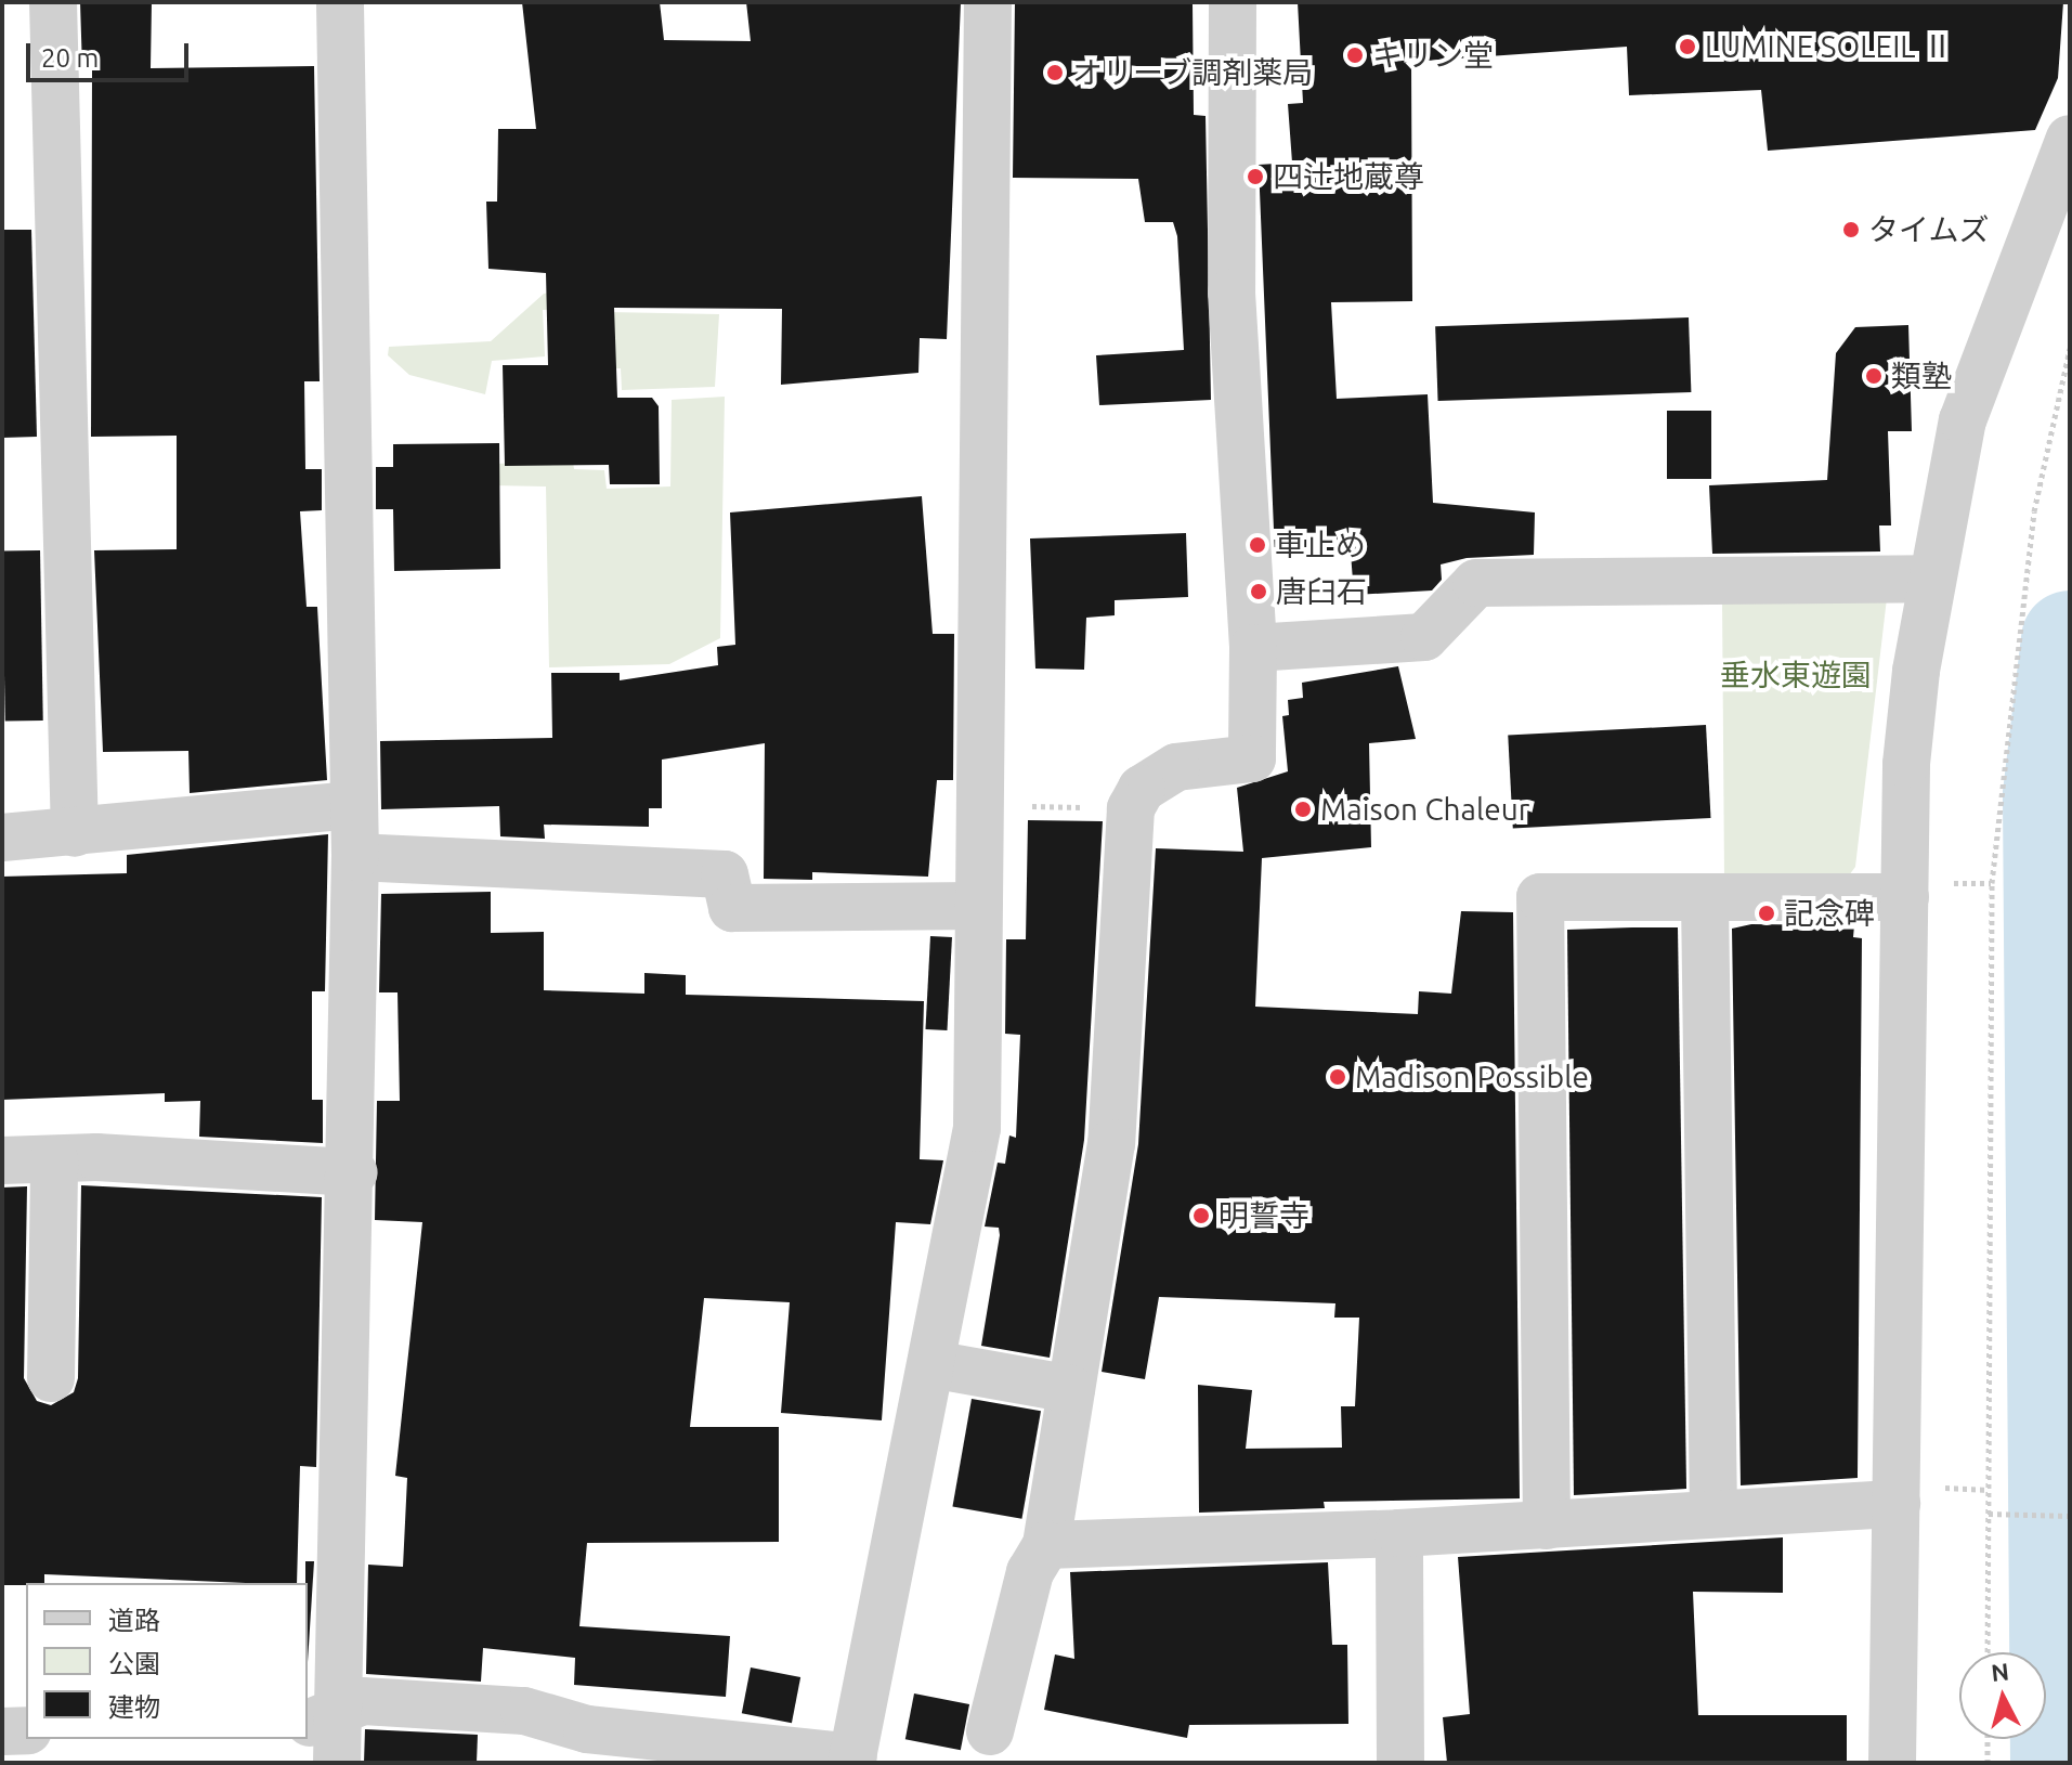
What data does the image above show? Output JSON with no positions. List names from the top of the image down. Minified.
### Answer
{"parks":["垂水東遊園"],"places":["LUMINE SOLEIL Ⅱ","キリン堂","オリーブ調剤薬局","四辻地蔵尊","タイムズ","類塾","車止め","唐臼石","Maison Chaleur","記念碑","Madison Possible","明誓寺"],"legend":["道路","公園","建物"],"scale_bar":"20 m","north":"top"}
